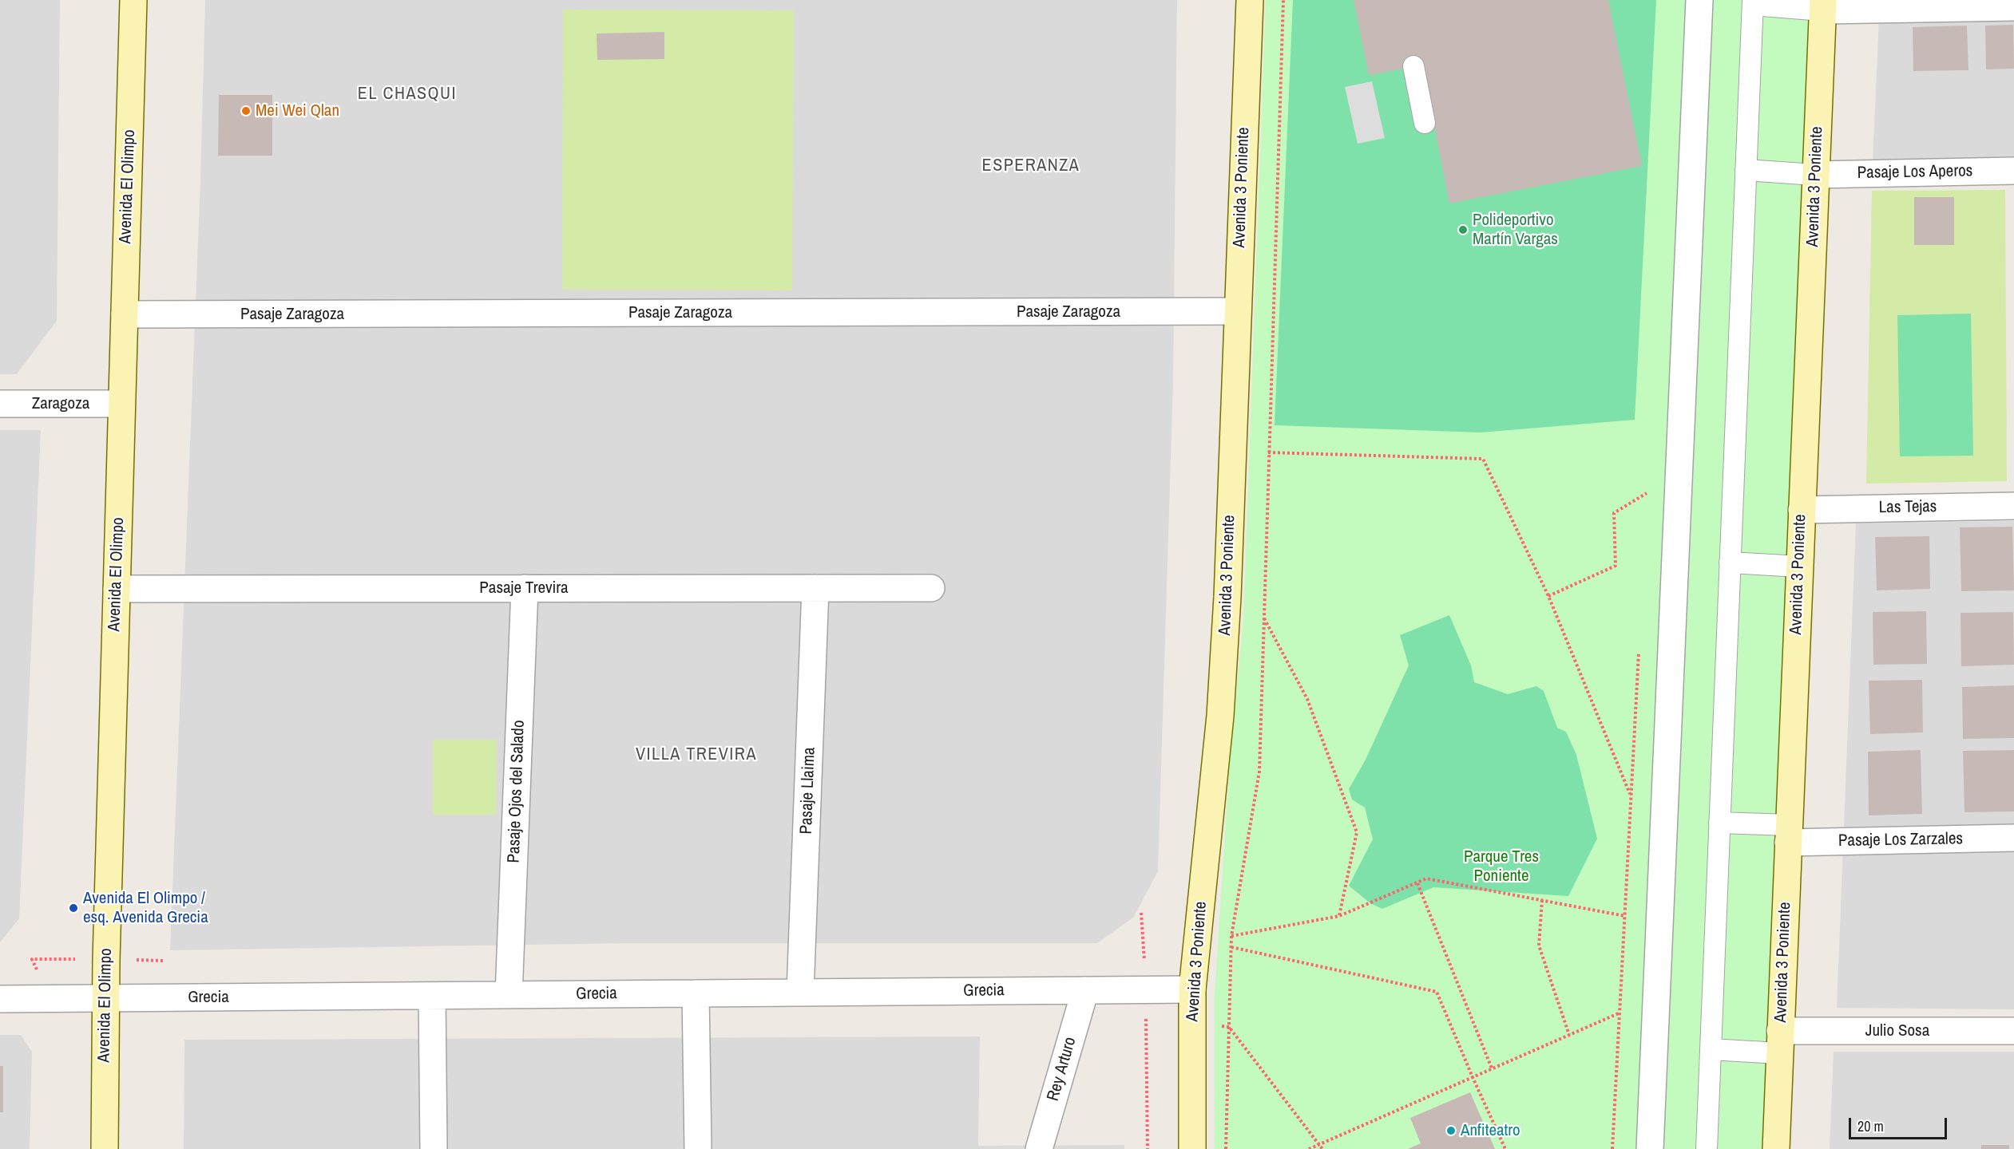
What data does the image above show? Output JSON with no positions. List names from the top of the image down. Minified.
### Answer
{"streets":{"main road":["Avenida El Olimpo","Avenida 3 Poniente"],"street":["Pasaje Los Aperos","Pasaje Zaragoza","Zaragoza","Las Tejas","Pasaje Trevira","Pasaje Llaima","Pasaje Ojos del Salado","Pasaje Los Zarzales","Grecia","Julio Sosa","Rey Arturo"]},"crossings":[["Pasaje Los Aperos","Avenida 3 Poniente"],["Avenida El Olimpo","Pasaje Zaragoza"],["Avenida El Olimpo","Zaragoza"],["Avenida El Olimpo","Pasaje Trevira"],["Avenida El Olimpo","Grecia"],["Avenida 3 Poniente","Pasaje Zaragoza"],["Avenida 3 Poniente","Las Tejas"],["Avenida 3 Poniente","Pasaje Los Zarzales"],["Avenida 3 Poniente","Grecia"],["Avenida 3 Poniente","Julio Sosa"],["Pasaje Trevira","Pasaje Llaima"],["Pasaje Trevira","Pasaje Ojos del Salado"],["Pasaje Llaima","Grecia"],["Pasaje Ojos del Salado","Grecia"],["Grecia","Rey Arturo"]],"districts":["EL CHASQUI","ESPERANZA","VILLA TREVIRA"],"parks":["Parque Tres Poniente"],"places":["Mei Wei Qlan","Polideportivo Martín Vargas","Avenida El Olimpo / esq. Avenida Grecia","Anfiteatro"],"scale_bar":"20 m"}
